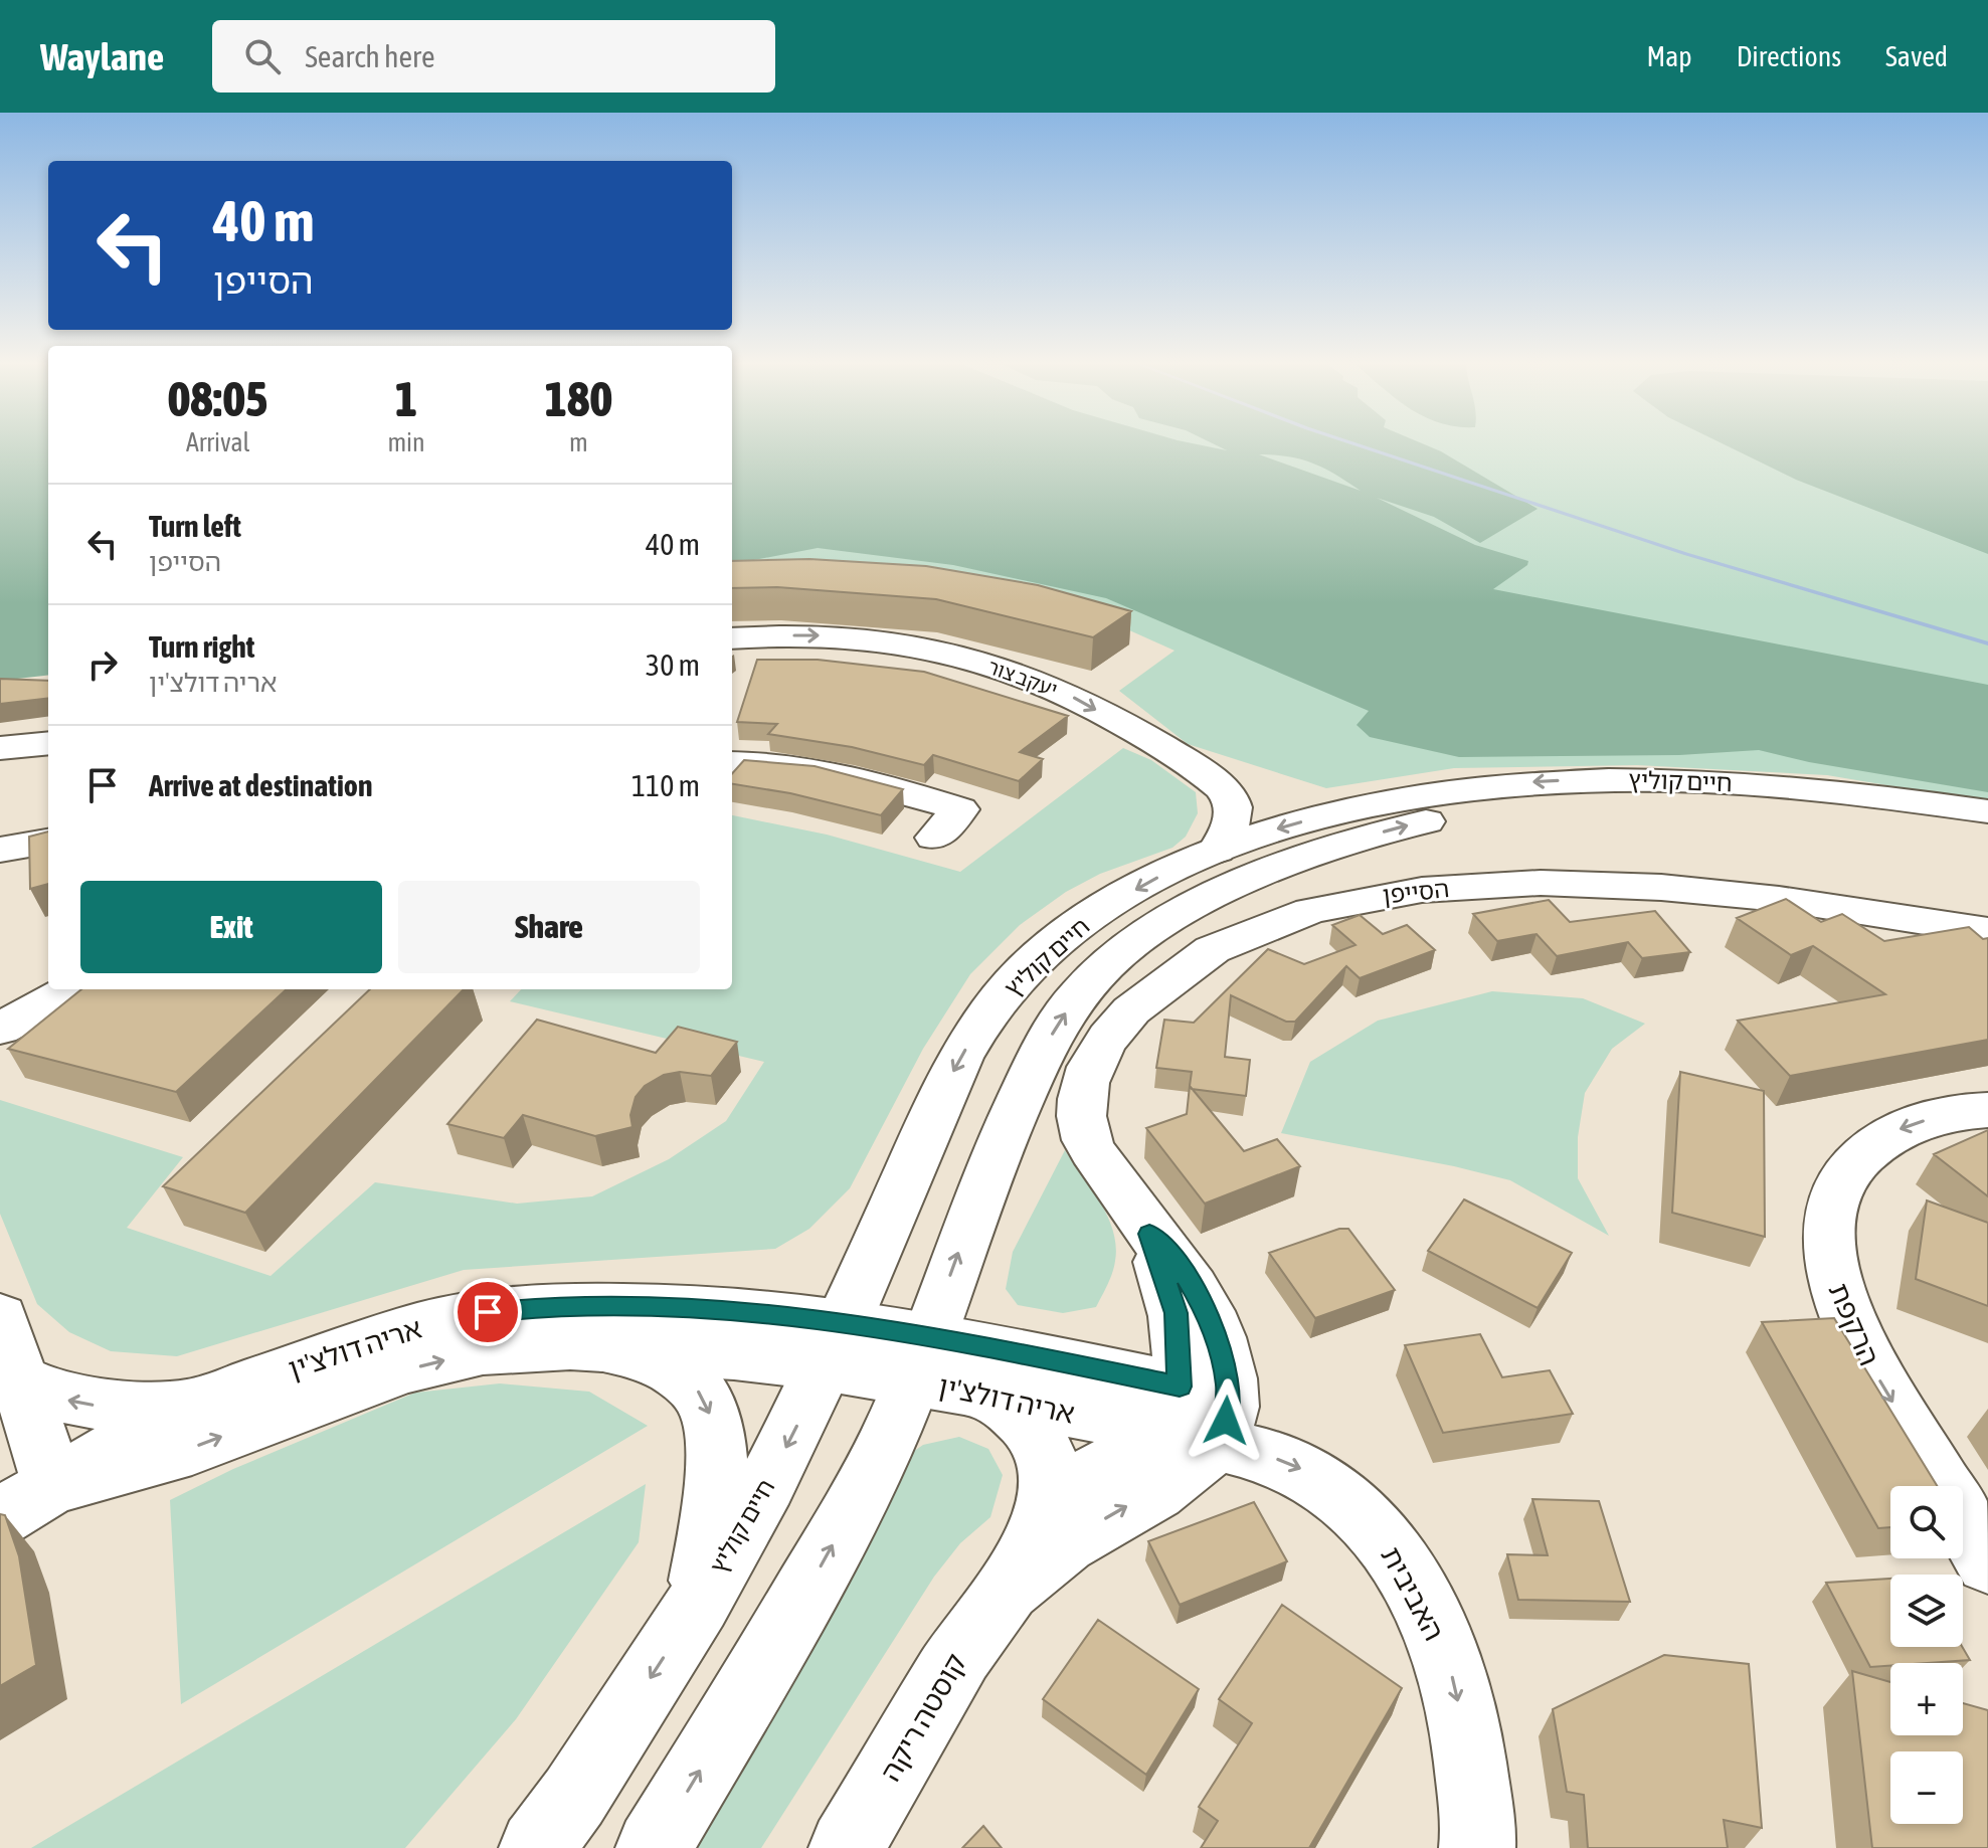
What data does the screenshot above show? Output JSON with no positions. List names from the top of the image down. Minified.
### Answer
{"streets":{"street":["יעקב צור","חיים קוליץ","הסייפן","הרקפת","אריה דולצ'ין","האביבית","קוסטה ריקה"]},"crossings":[["יעקב צור","חיים קוליץ"],["חיים קוליץ","אריה דולצ'ין"],["הסייפן","אריה דולצ'ין"],["הסייפן","האביבית"],["הסייפן","קוסטה ריקה"],["אריה דולצ'ין","האביבית"],["אריה דולצ'ין","קוסטה ריקה"],["האביבית","קוסטה ריקה"]],"one_way":["יעקב צור","האביבית"],"page":{"header":"Waylane","search":"Search here","nav":["Map","Directions","Saved"],"turn":["40 m","הסייפן"],"eta":["08:05","Arrival","1","min","180","m"],"list":[{"name":"Turn left","note":"הסייפן","value":"40 m"},{"name":"Turn right","note":"אריה דולצ'ין","value":"30 m"},{"name":"Arrive at destination","value":"110 m"}],"buttons":["Exit","Share"],"map_buttons":["+","−"]}}
